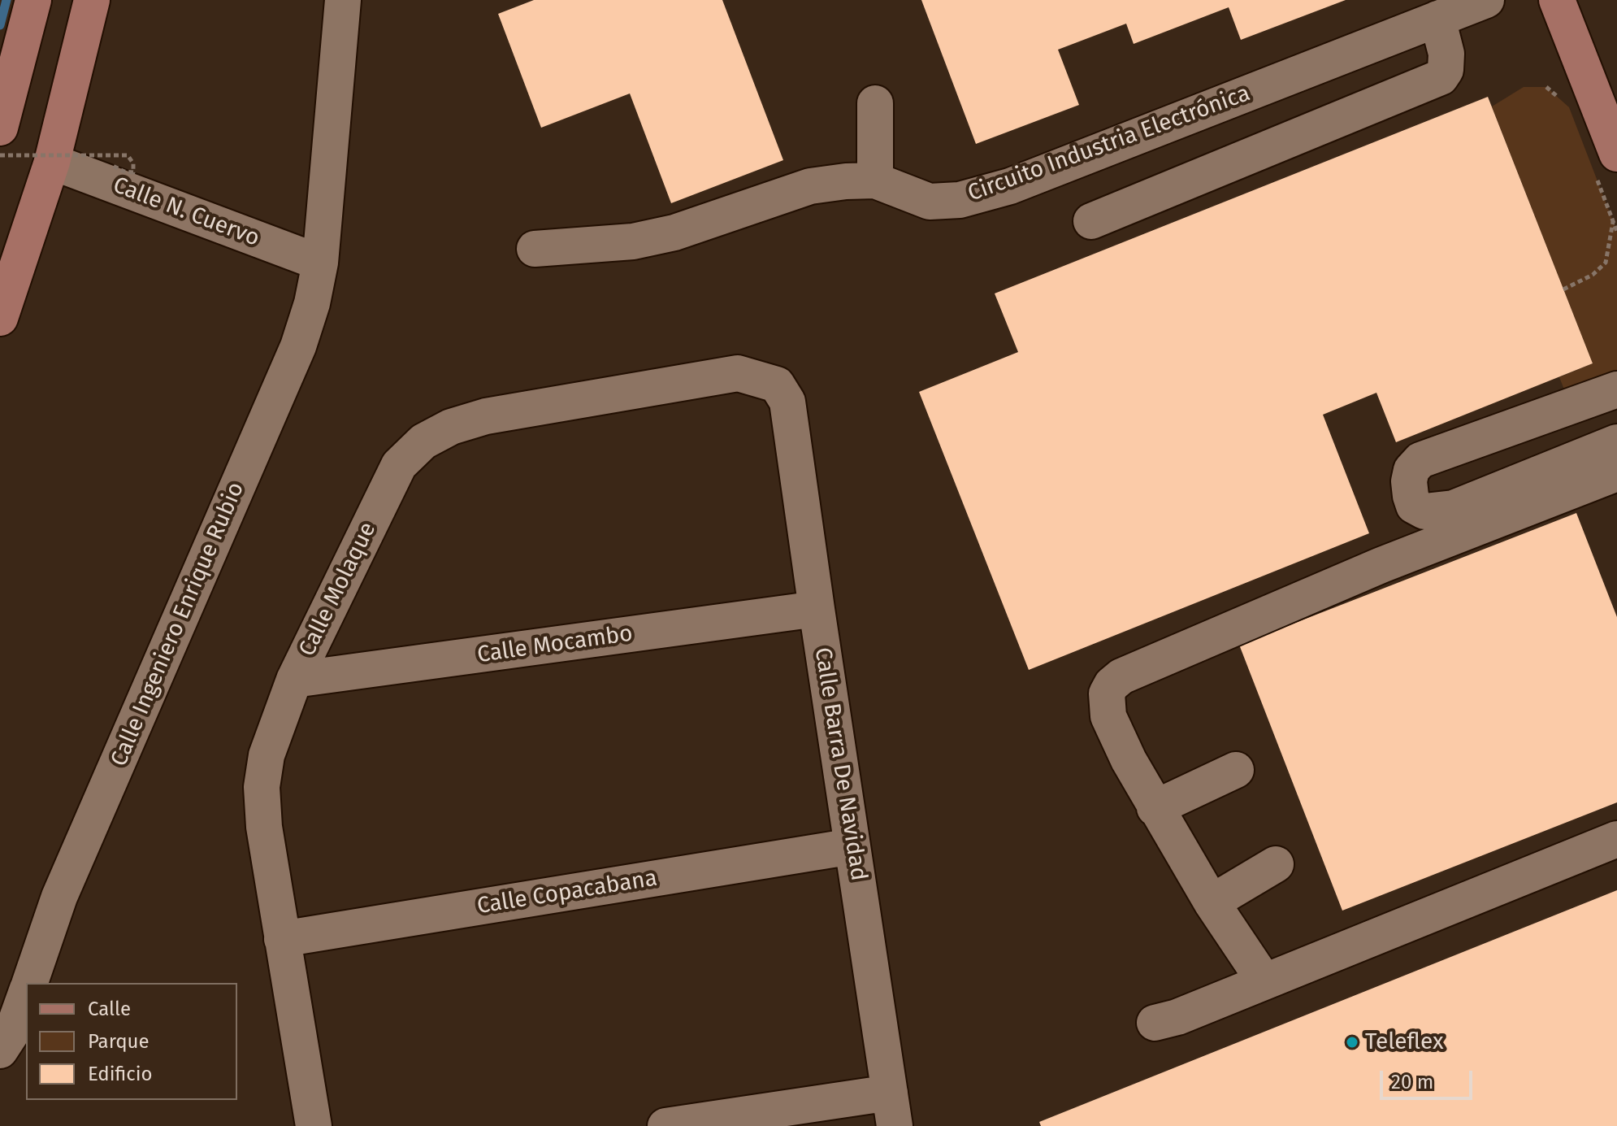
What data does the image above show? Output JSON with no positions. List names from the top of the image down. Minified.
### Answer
{"streets":{"street":["Circuito Industria Electrónica","Calle N. Cuervo","Calle Molaque","Calle Ingeniero Enrique Rubio","Calle Mocambo","Calle Barra De Navidad","Calle Copacabana"]},"crossings":[["Calle N. Cuervo","Calle Ingeniero Enrique Rubio"],["Calle Molaque","Calle Mocambo"],["Calle Molaque","Calle Barra De Navidad"],["Calle Molaque","Calle Copacabana"],["Calle Mocambo","Calle Barra De Navidad"],["Calle Barra De Navidad","Calle Copacabana"]],"places":["Teleflex"],"legend":["Calle","Parque","Edificio"],"scale_bar":"20 m"}
